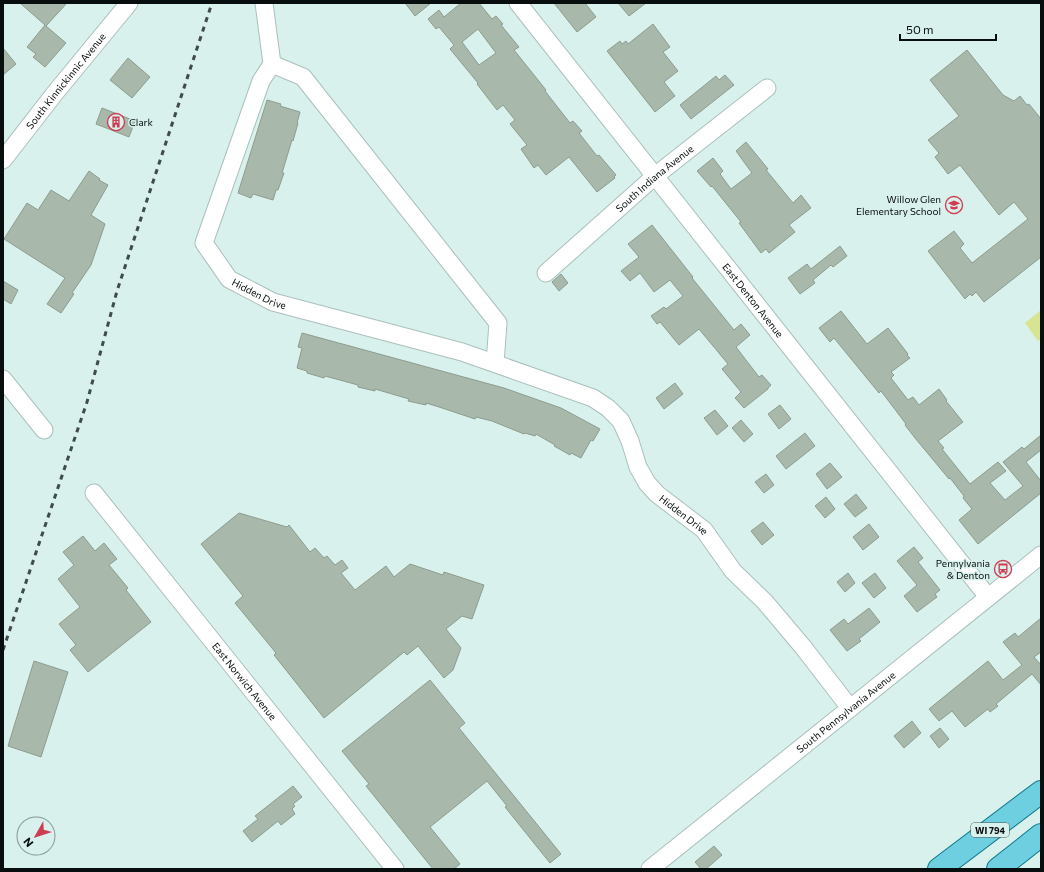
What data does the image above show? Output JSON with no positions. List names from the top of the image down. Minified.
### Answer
{"streets":{"main road":["WI 794"],"street":["South Kinnickinnic Avenue","South Indiana Avenue","Hidden Drive","East Denton Avenue","East Norwich Avenue","South Pennsylvania Avenue"]},"crossings":[["South Indiana Avenue","East Denton Avenue"],["Hidden Drive","South Pennsylvania Avenue"],["East Denton Avenue","South Pennsylvania Avenue"]],"places":{"building":["Clark"],"school or university":["Willow Glen Elementary School"],"bus stop":["Pennylvania & Denton"]},"scale_bar":"50 m","north":"bottom left"}
